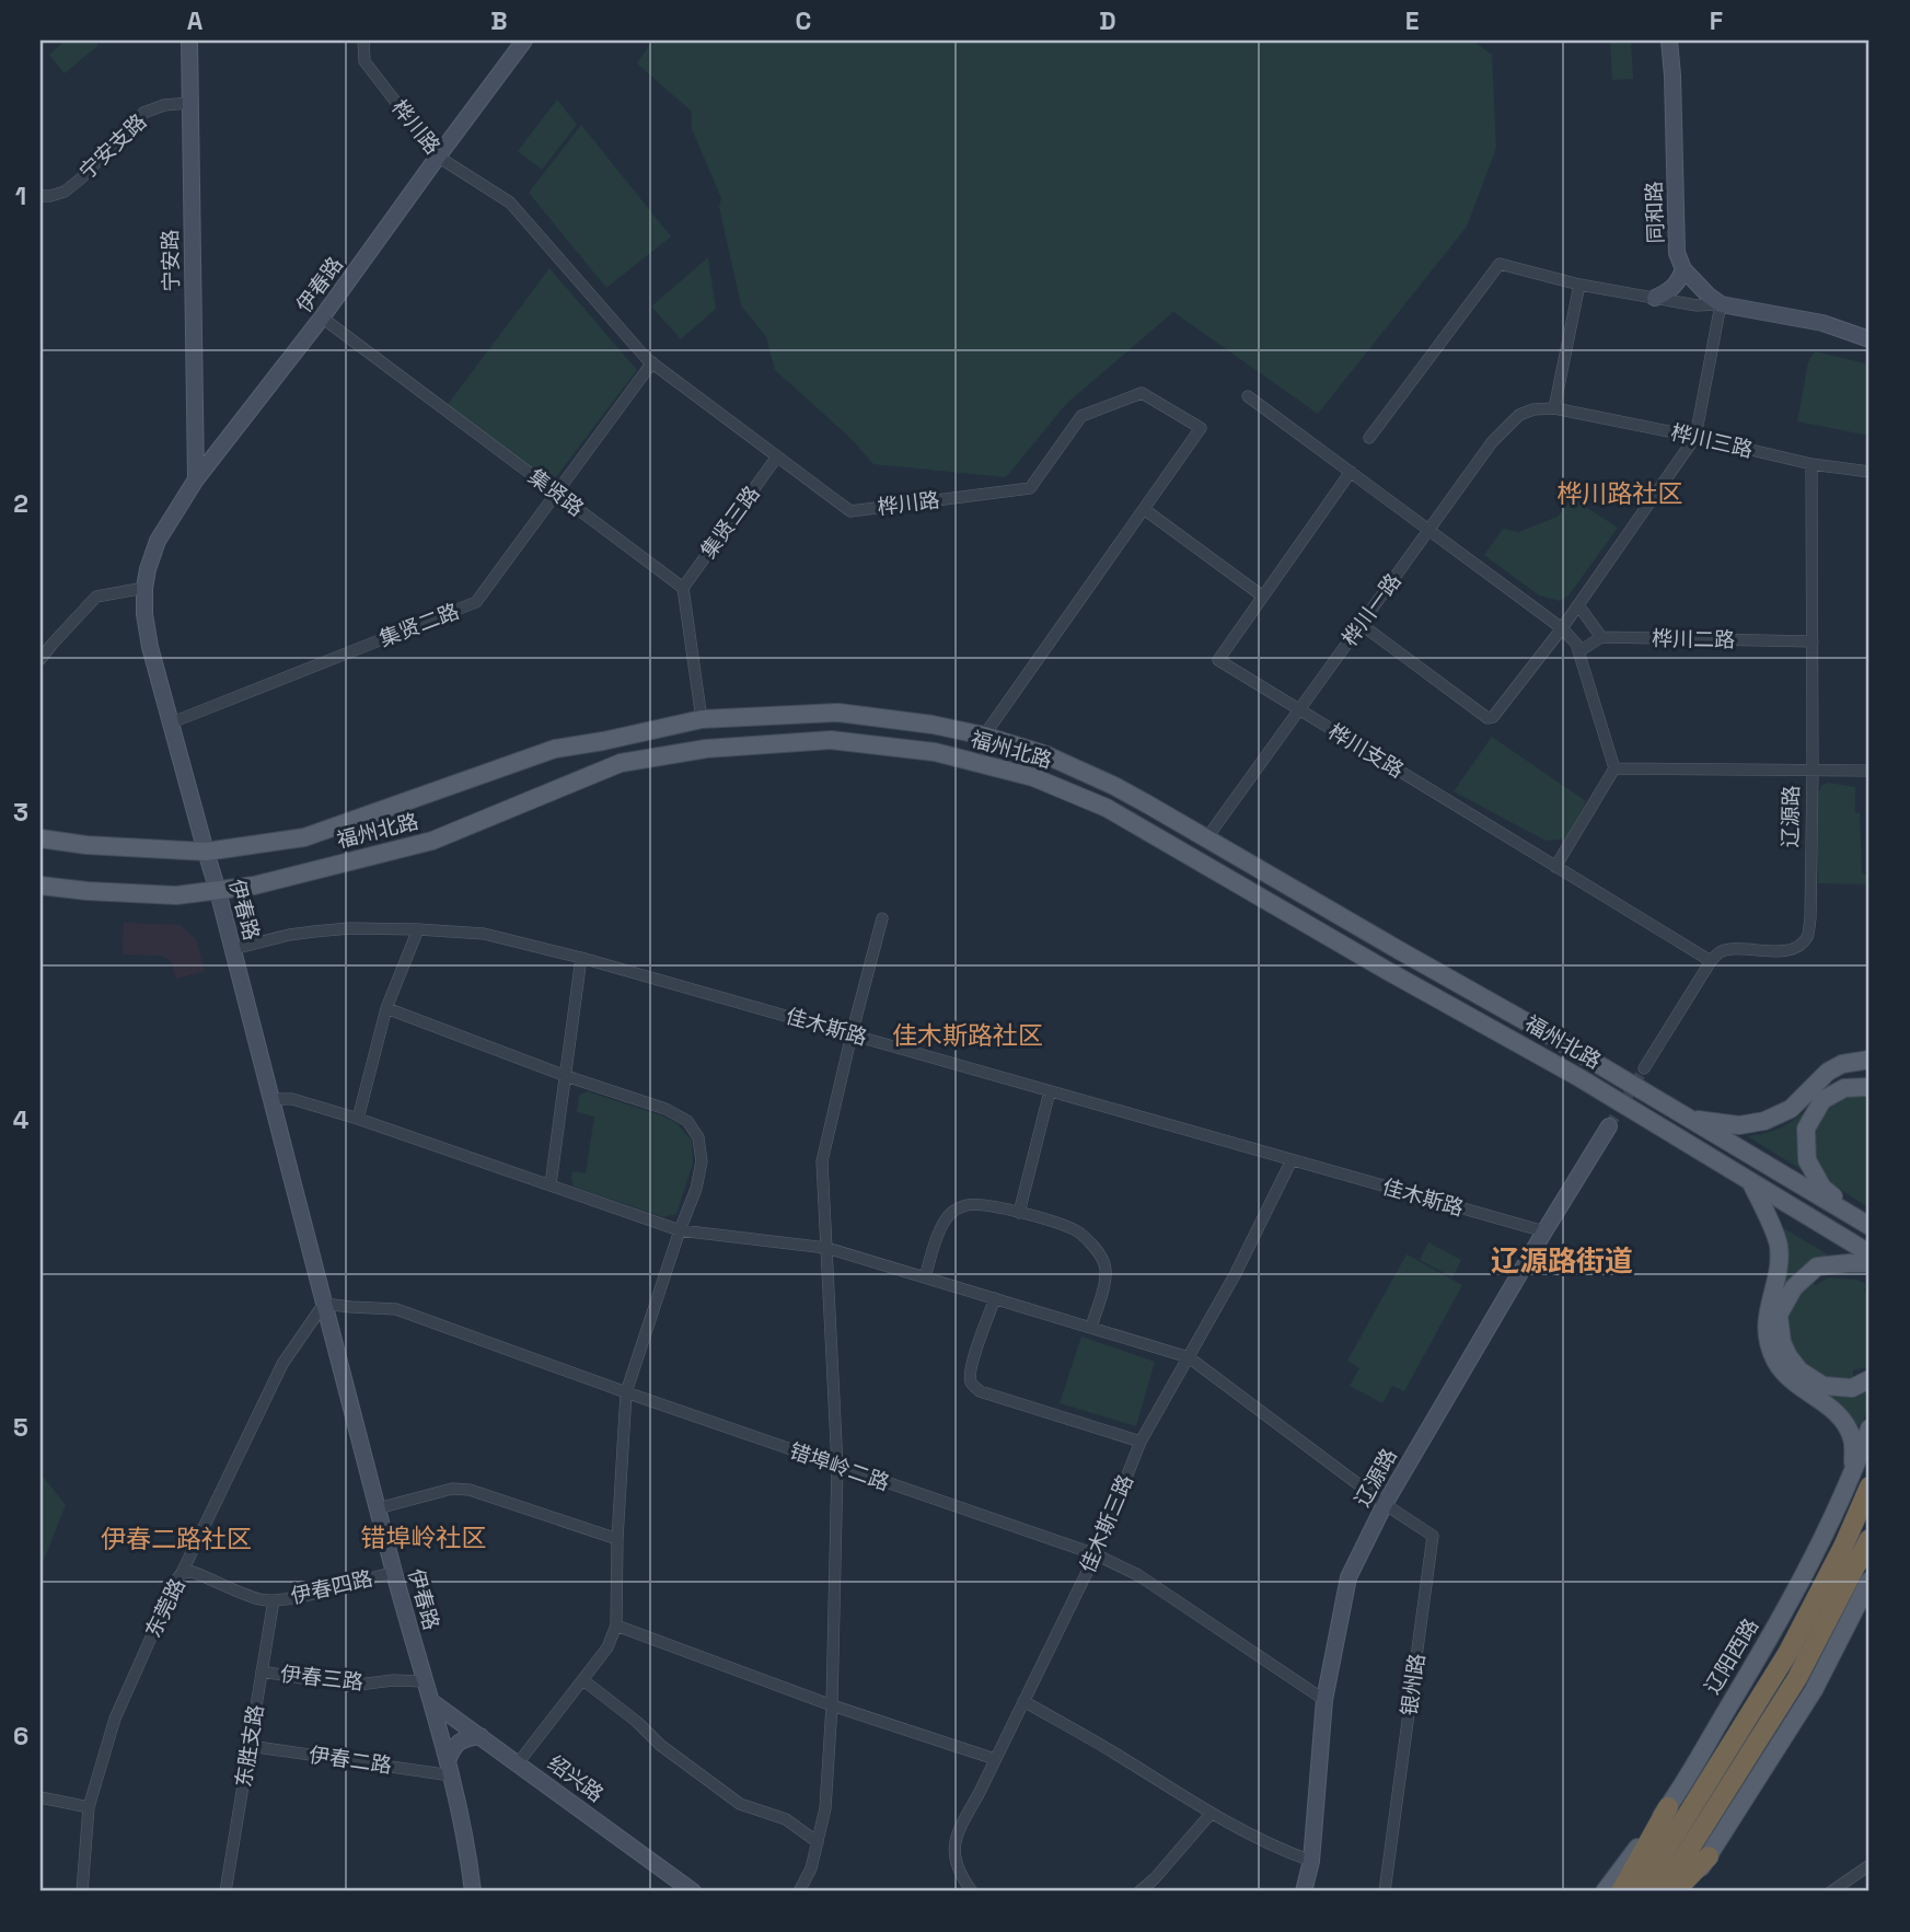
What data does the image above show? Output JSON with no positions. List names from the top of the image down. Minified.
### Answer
{"streets":{"main road":["福州北路","辽阳西路"],"street":["桦川路","宁安支路","同和路","宁安路","伊春路","桦川三路","集贤路","集贤三路","桦川一路","集贤二路","桦川二路","桦川支路","辽源路","佳木斯路","错埠岭二路","佳木斯三路","伊春四路","东莞路","伊春三路","银州路","东胜支路","伊春二路","绍兴路"]},"crossings":[["桦川路","伊春路"],["桦川路","集贤三路"],["桦川路","集贤二路"],["桦川路","福州北路"],["宁安支路","宁安路"],["宁安路","伊春路"],["伊春路","集贤路"],["伊春路","集贤二路"],["伊春路","福州北路"],["伊春路","佳木斯路"],["伊春路","错埠岭二路"],["伊春路","伊春四路"],["伊春路","东莞路"],["伊春路","伊春三路"],["伊春路","伊春二路"],["伊春路","绍兴路"],["桦川三路","桦川一路"],["桦川三路","辽源路"],["集贤路","集贤三路"],["集贤路","集贤二路"],["桦川一路","福州北路"],["桦川一路","桦川支路"],["桦川二路","辽源路"],["桦川支路","辽源路"],["辽源路","佳木斯路"],["辽源路","错埠岭二路"],["辽源路","银州路"],["佳木斯路","佳木斯三路"],["错埠岭二路","佳木斯三路"],["错埠岭二路","东莞路"],["伊春四路","东莞路"],["伊春四路","东胜支路"],["伊春三路","东胜支路"],["东胜支路","伊春二路"]],"districts":["桦川路社区","佳木斯路社区","辽源路街道","错埠岭社区","伊春二路社区"],"grid":{"columns":["A","B","C","D","E","F"],"rows":["1","2","3","4","5","6"]}}
